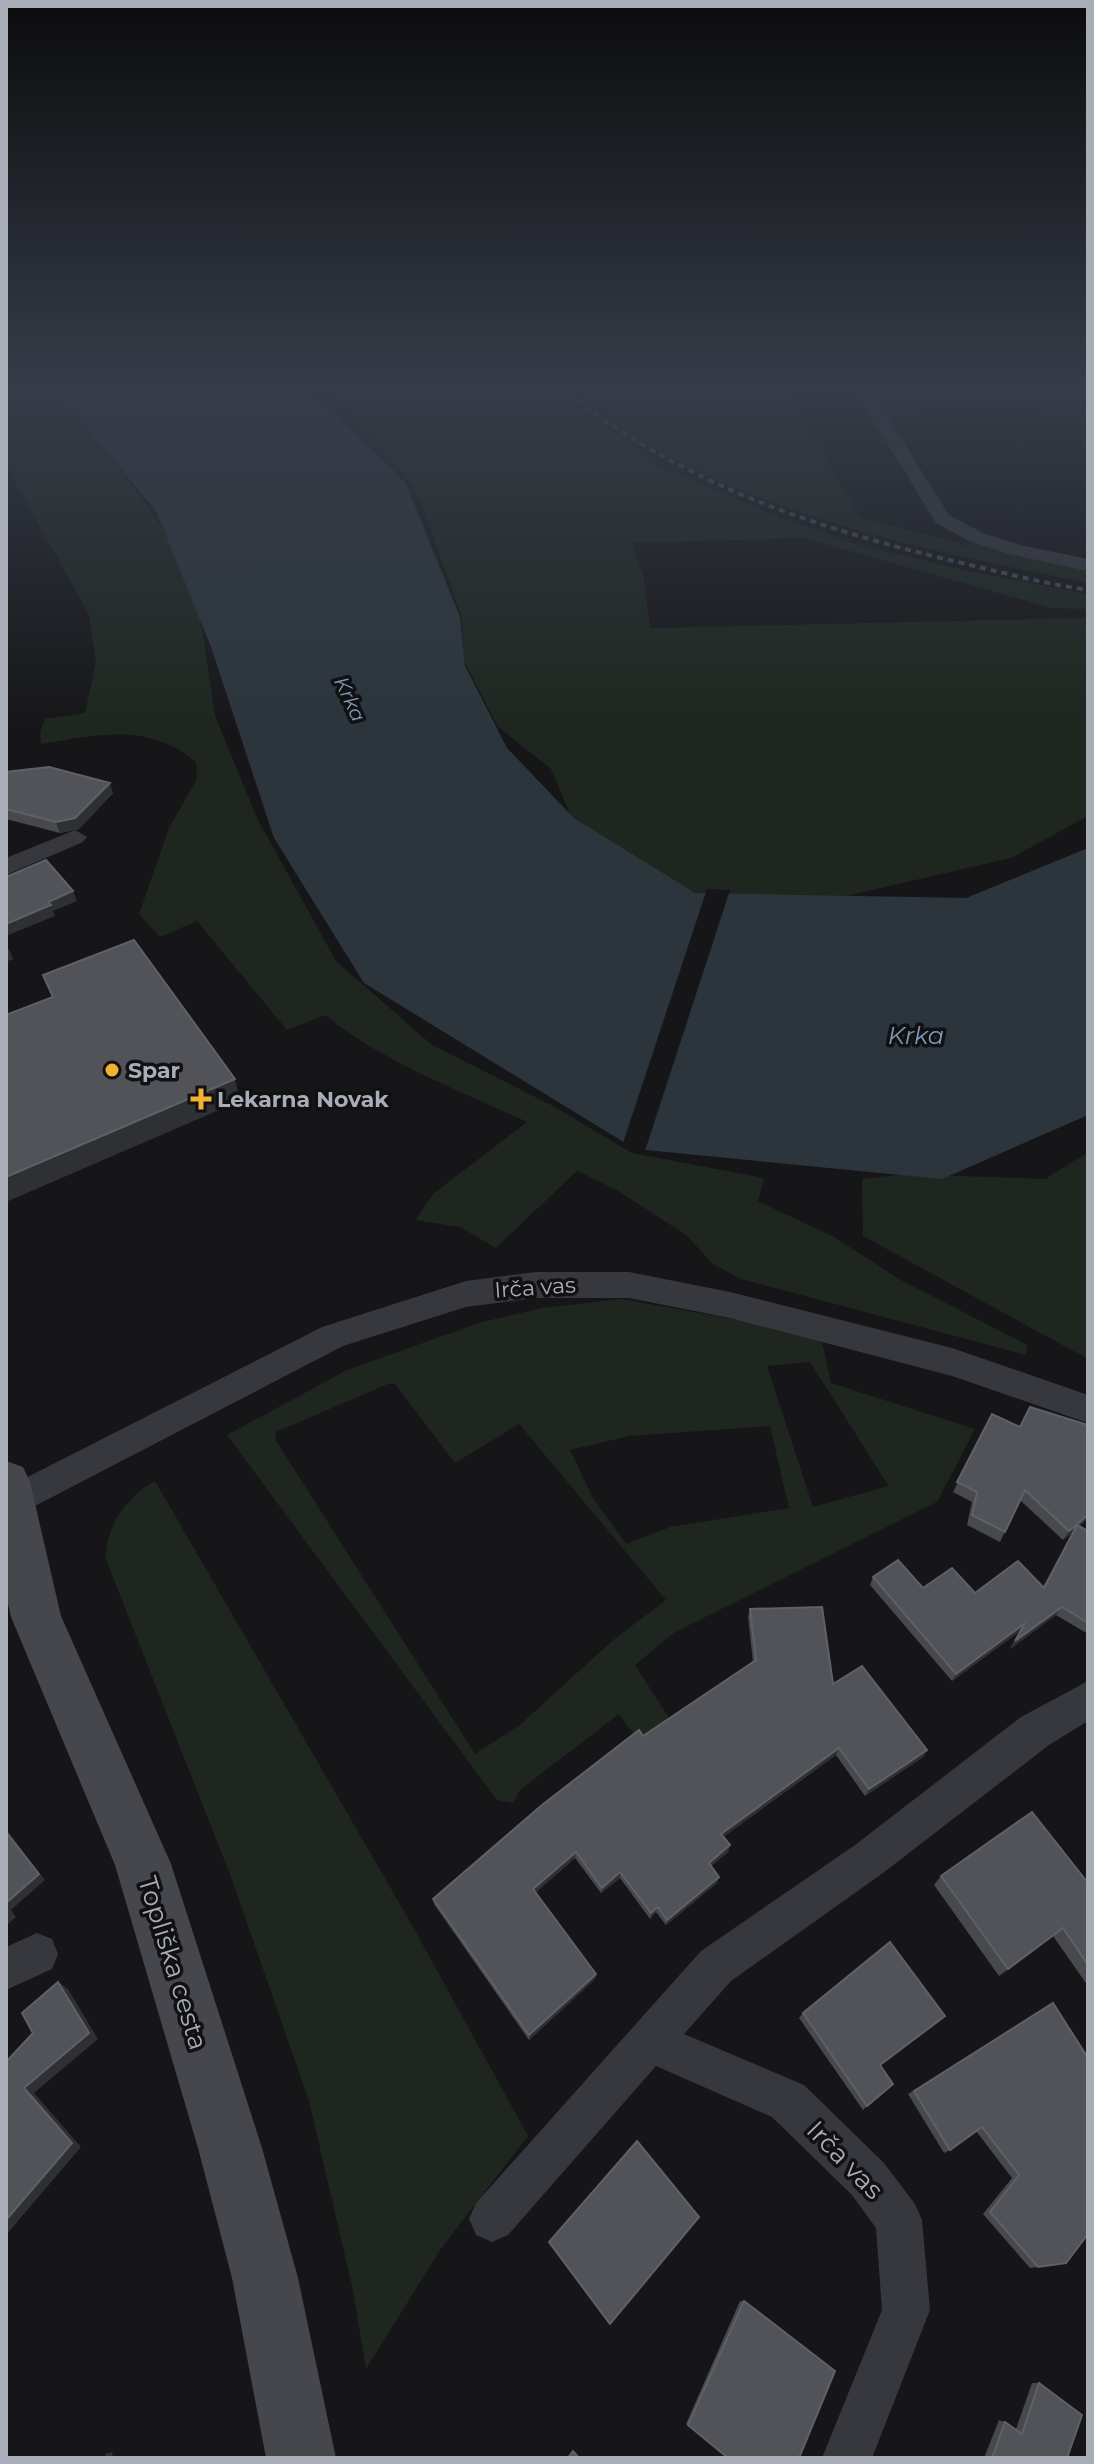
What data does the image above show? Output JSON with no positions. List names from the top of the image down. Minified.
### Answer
{"streets":{"main road":["Topliška cesta"],"street":["Irča vas"]},"crossings":[["Irča vas","Topliška cesta"]],"water":["Krka"],"places":{"other":["Spar"],"health":["Lekarna Novak"]}}
